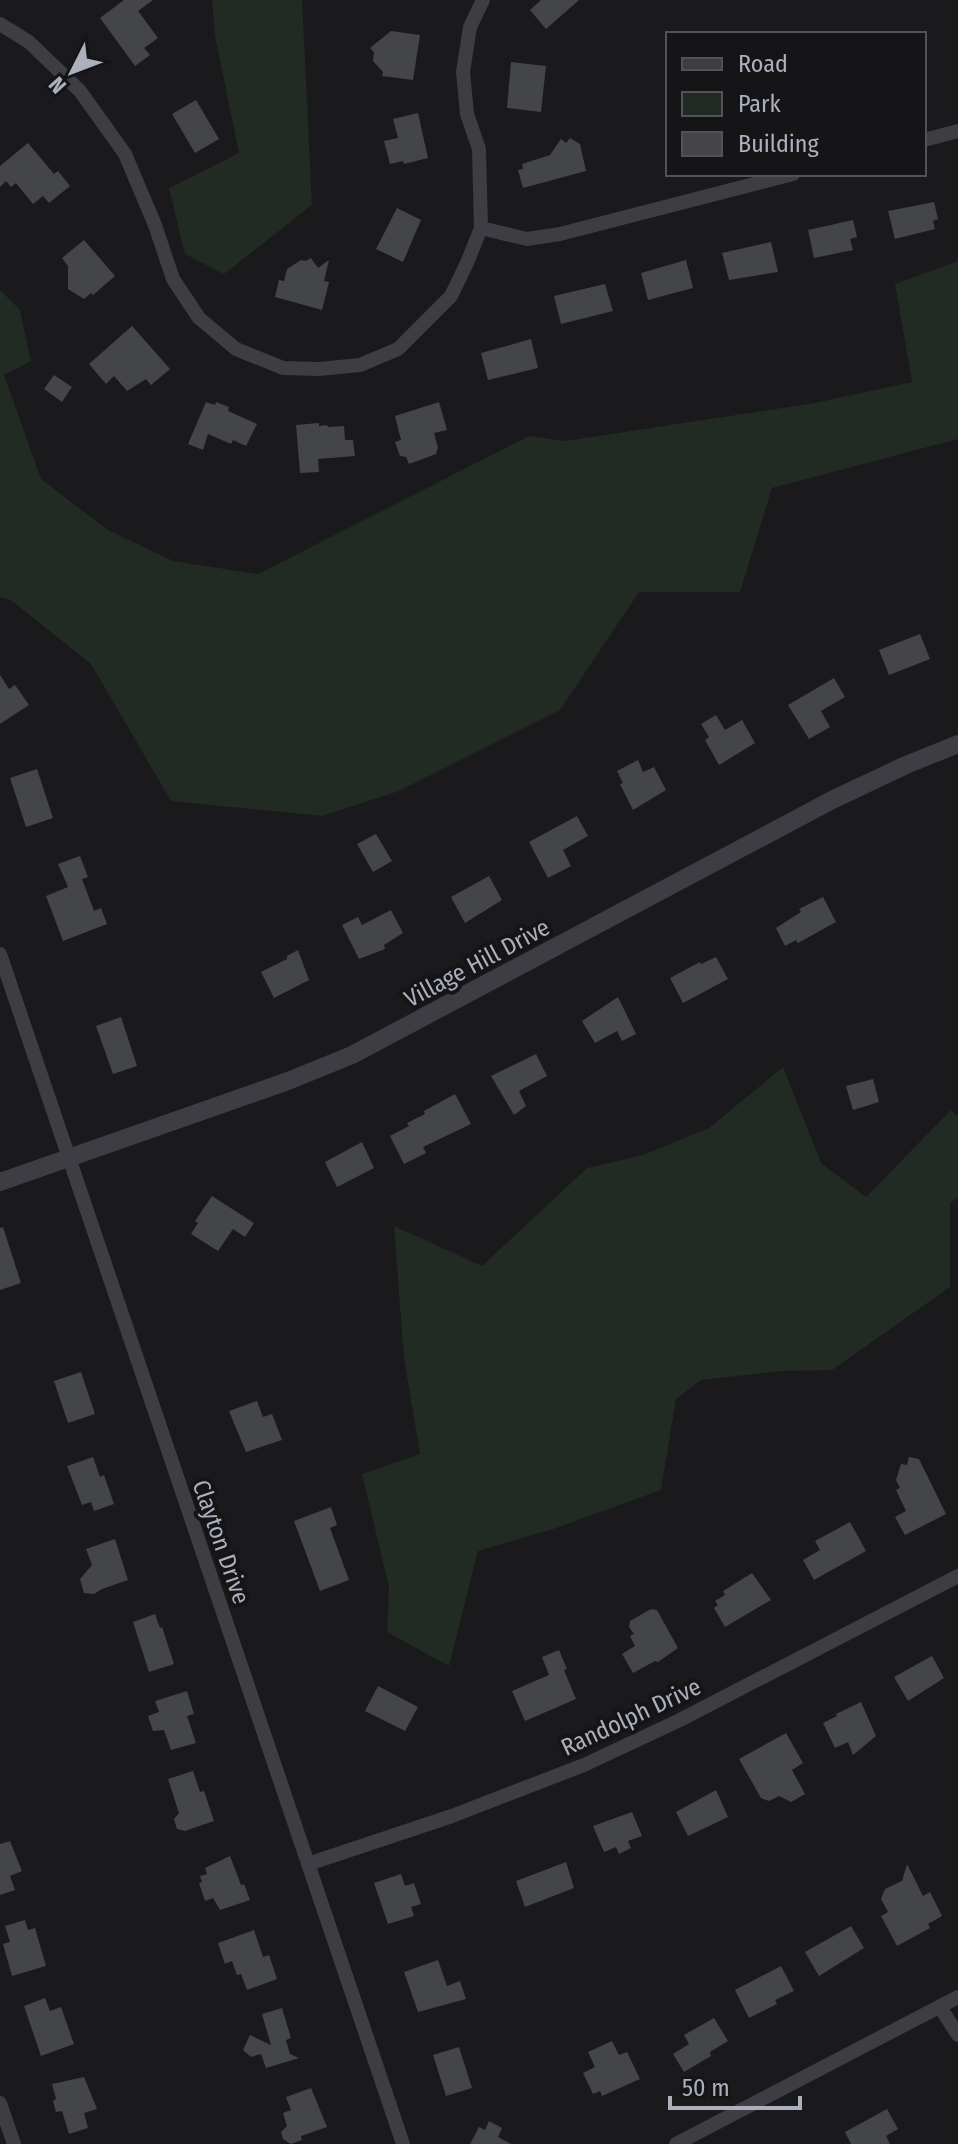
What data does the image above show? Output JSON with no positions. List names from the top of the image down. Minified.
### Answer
{"streets":{"street":["Village Hill Drive","Clayton Drive","Randolph Drive"]},"crossings":[["Village Hill Drive","Clayton Drive"],["Clayton Drive","Randolph Drive"]],"legend":["Road","Park","Building"],"scale_bar":"50 m","north":"bottom left"}
